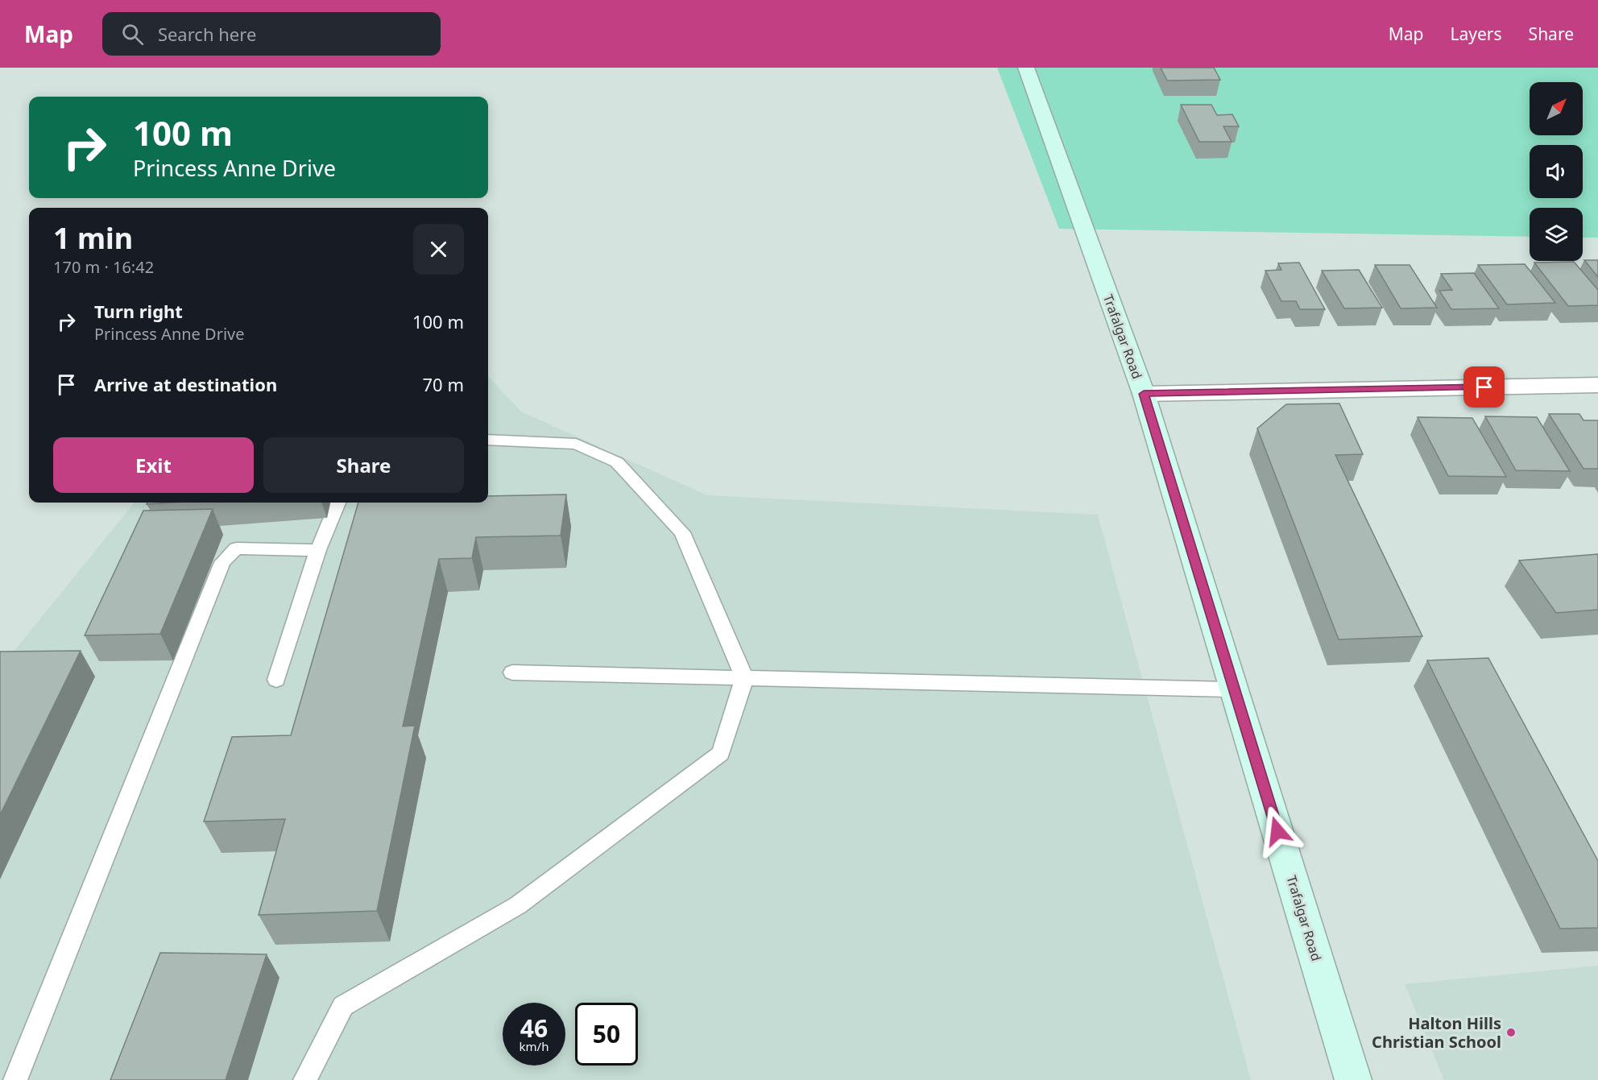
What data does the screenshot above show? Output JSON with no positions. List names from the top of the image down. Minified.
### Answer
{"streets":{"main road":["Trafalgar Road"]},"places":["Halton Hills Christian School"],"north":"top right","page":{"header":"Map","search":"Search here","nav":["Map","Layers","Share"],"turn":["100 m","Princess Anne Drive"],"heading":["1 min","170 m · 16:42"],"list":[{"name":"Turn right","note":"Princess Anne Drive","value":"100 m"},{"name":"Arrive at destination","value":"70 m"}],"buttons":["Exit","Share"],"speed":"46 km/h","limit":"50"}}
